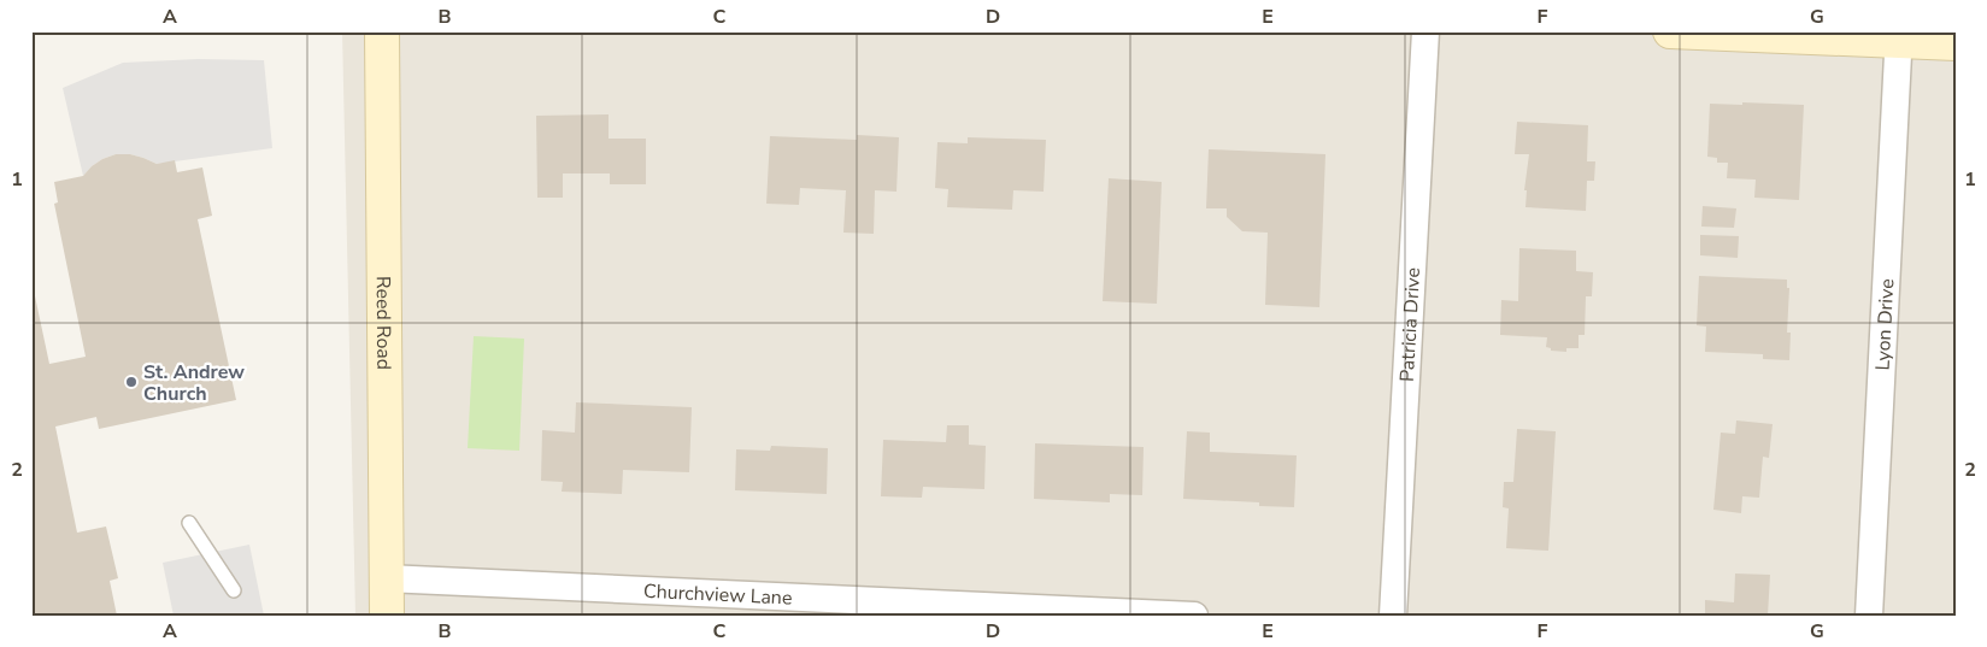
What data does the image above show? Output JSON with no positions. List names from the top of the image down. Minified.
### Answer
{"streets":{"main road":["Reed Road"],"street":["Patricia Drive","Lyon Drive","Churchview Lane"]},"crossings":[["Reed Road","Churchview Lane"]],"places":["St. Andrew Church"],"grid":{"columns":["A","B","C","D","E","F","G"],"rows":["1","2"]}}
